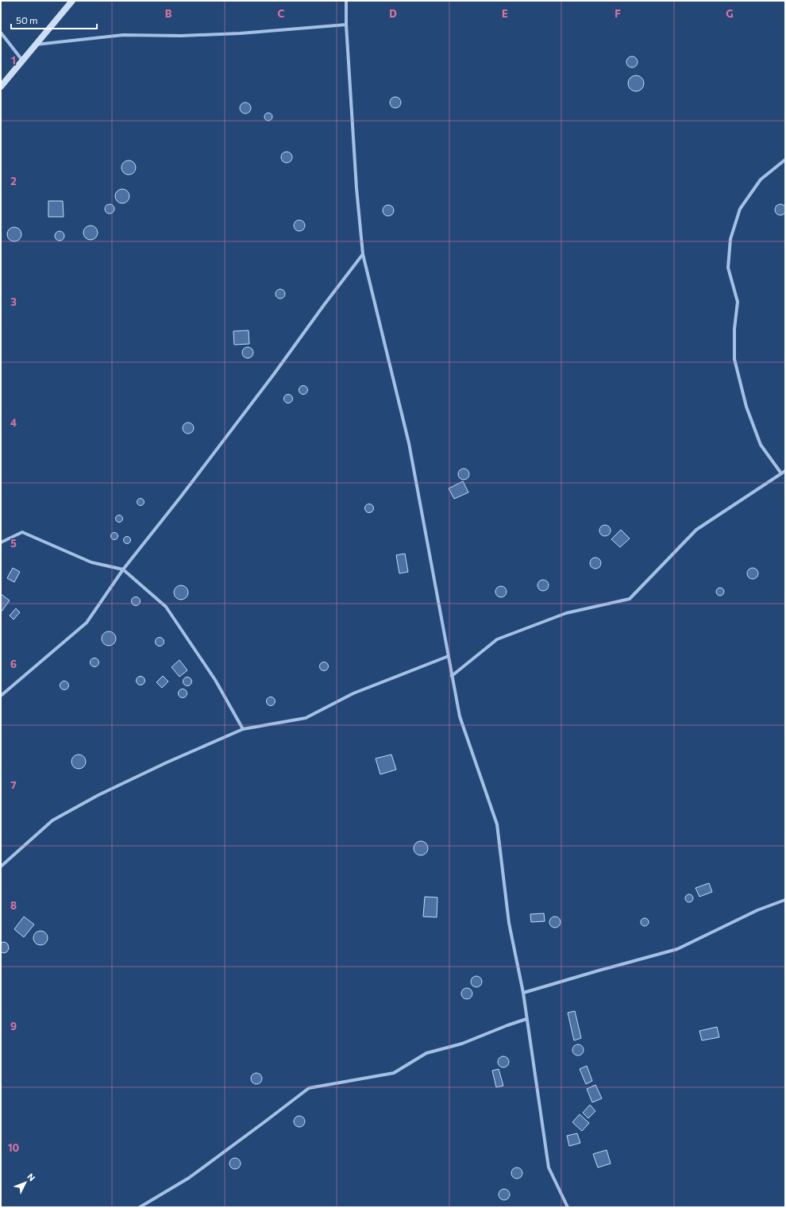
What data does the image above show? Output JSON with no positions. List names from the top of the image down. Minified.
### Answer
{"scale_bar":"50 m","north":"top right","grid":{"columns":["B","C","D","E","F","G"],"rows":["1","2","3","4","5","6","7","8","9","10"]}}
